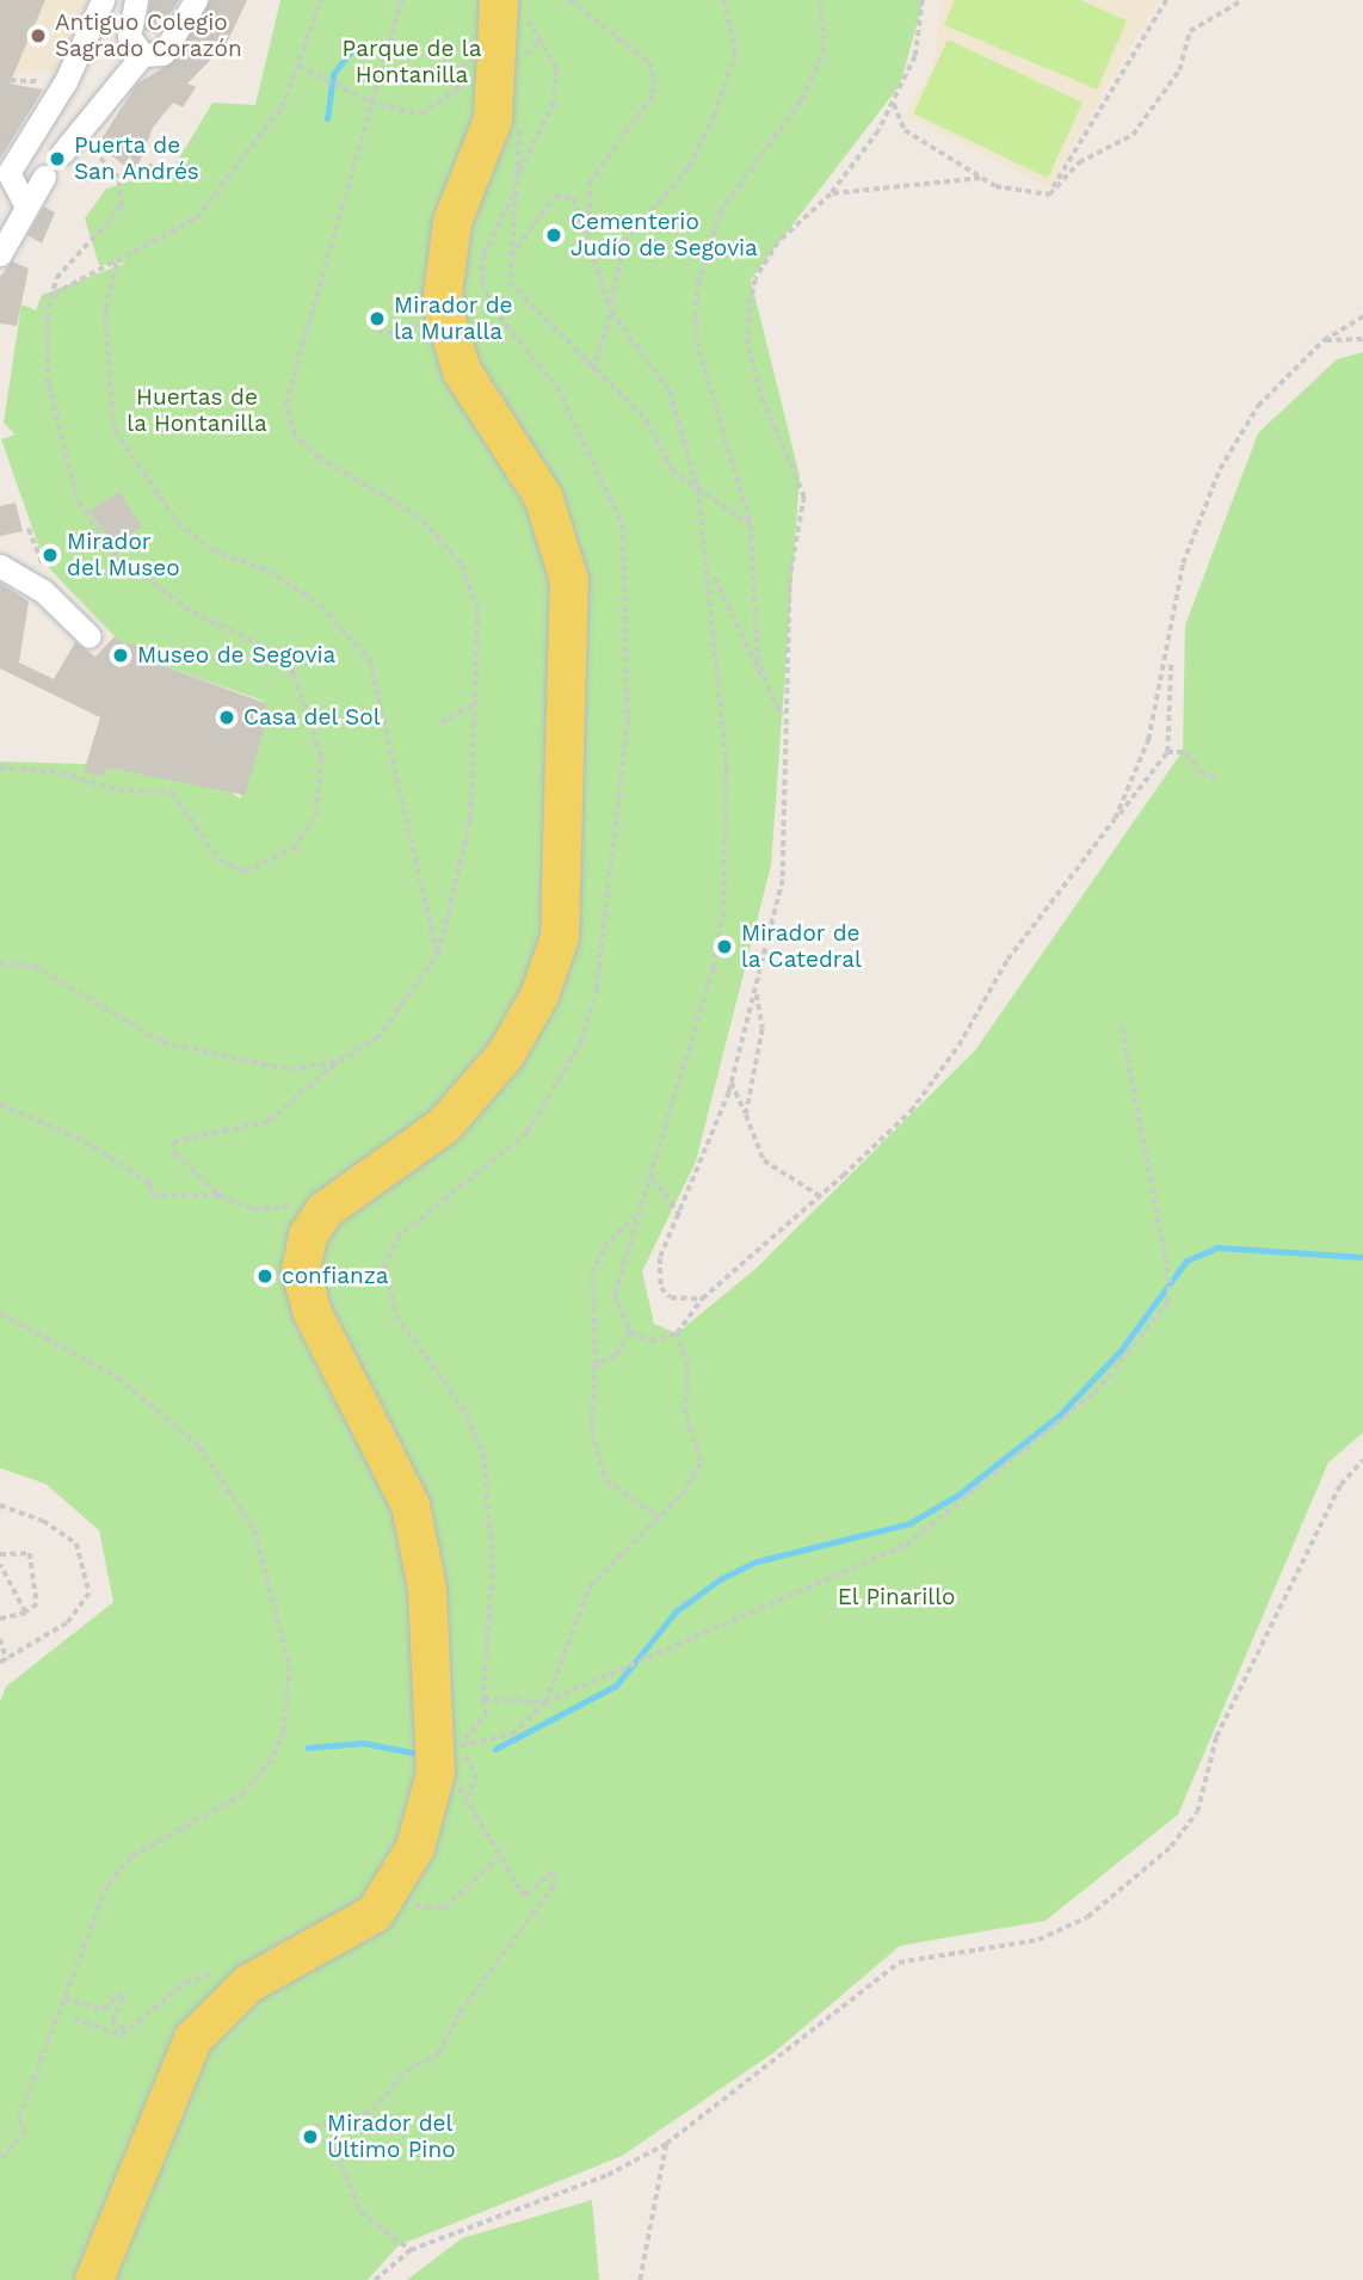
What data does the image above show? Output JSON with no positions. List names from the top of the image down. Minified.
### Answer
{"parks":["Parque de la Hontanilla","Huertas de la Hontanilla","El Pinarillo"],"places":["Antiguo Colegio Sagrado Corazón","Puerta de San Andrés","Cementerio Judío de Segovia","Mirador de la Muralla","Mirador del Museo","Museo de Segovia","Casa del Sol","Mirador de la Catedral","confianza","Mirador del Último Pino"]}
